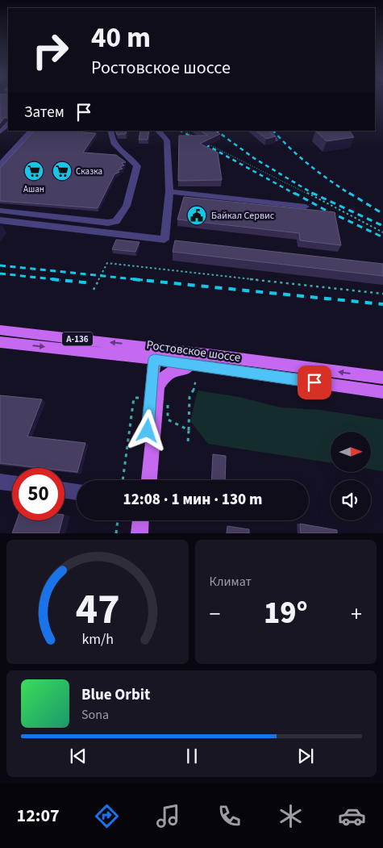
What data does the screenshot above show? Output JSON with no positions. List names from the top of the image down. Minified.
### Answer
{"streets":{"main road":["А-136","Ростовское шоссе"]},"places":{"supermarket":["Ашан","Сказка"],"public building":["Байкал Сервис"]},"north":"right","page":{"turn":["40 m","Ростовское шоссе"],"then":"Затем","limit":"50","trip":"12:08 · 1 мин · 130 m","tile":"Климат","heat":["−","19°","+"],"song":["Blue Orbit","Sona"],"tabs":"12:07","gauge":["47","km/h"]}}
